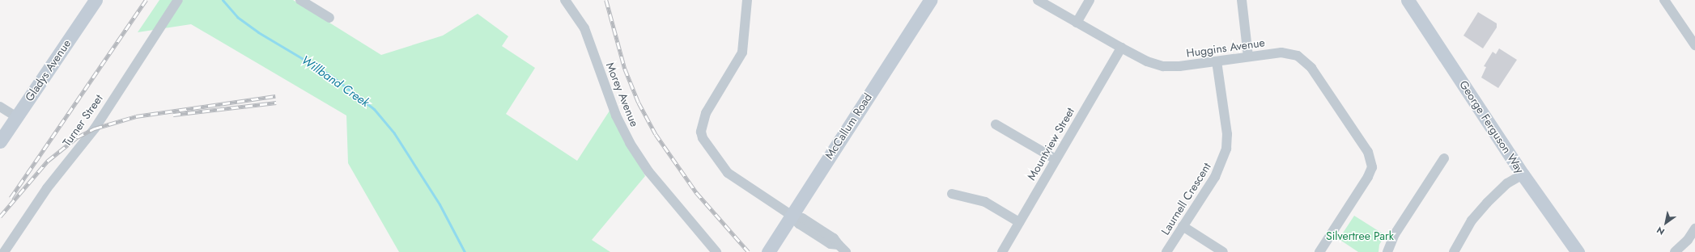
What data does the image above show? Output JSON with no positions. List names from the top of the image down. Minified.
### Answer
{"streets":{"main road":["Gladys Avenue","McCallum Road","George Ferguson Way"],"street":["Huggins Avenue","Morey Avenue","Turner Street","Mountview Street","Laurnell Crescent"]},"crossings":[["Huggins Avenue","Mountview Street"],["Huggins Avenue","Laurnell Crescent"]],"water":["Willband Creek"],"parks":["Silvertree Park"],"north":"bottom left"}
